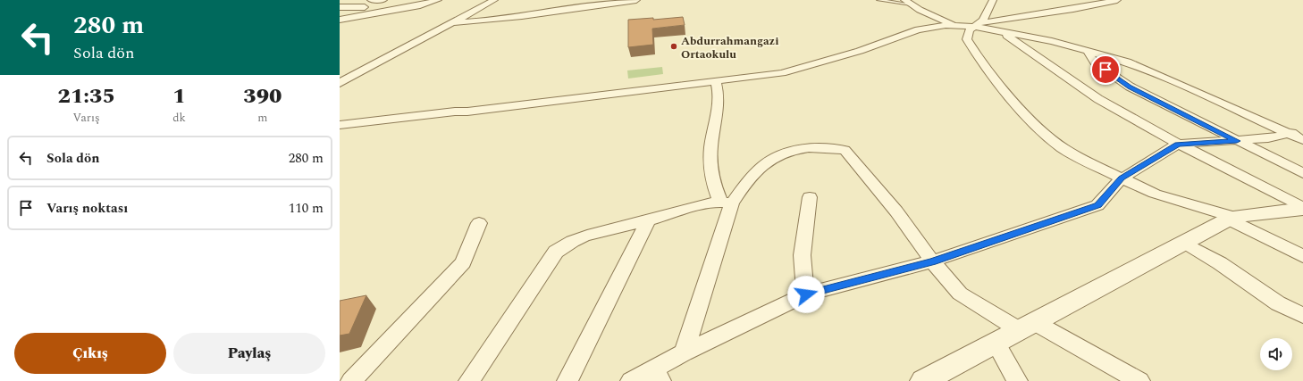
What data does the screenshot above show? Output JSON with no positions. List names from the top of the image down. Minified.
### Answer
{"places":["Abdurrahmangazi Ortaokulu"],"page":{"turn":["280 m","Sola dön"],"eta":["21:35","Varış","1","dk","390","m"],"list":[{"name":"Sola dön","value":"280 m"},{"name":"Varış noktası","value":"110 m"}],"buttons":["Çıkış","Paylaş"]}}
